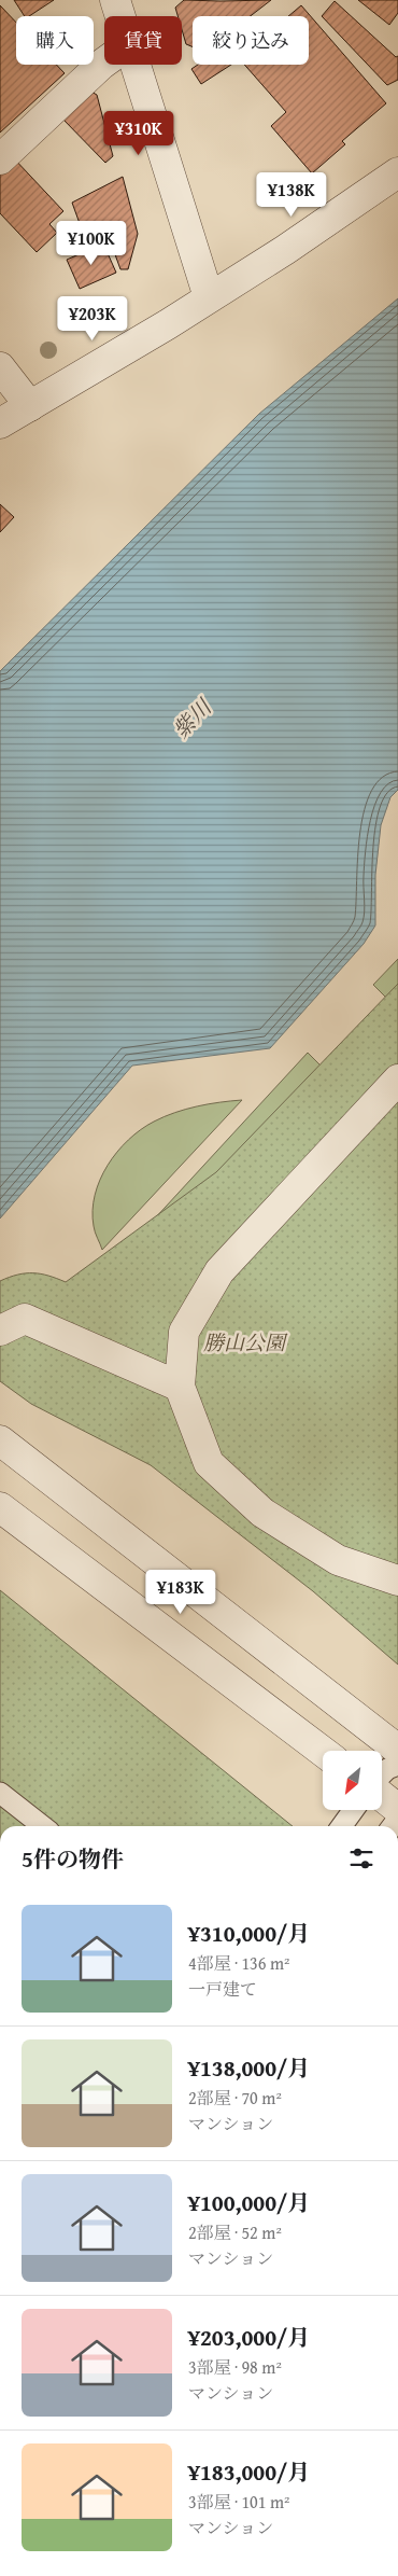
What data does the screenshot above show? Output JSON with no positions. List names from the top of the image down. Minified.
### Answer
{"water":["紫川"],"parks":["勝山公園"],"north":"bottom left","page":{"chip":["購入","賃貸","絞り込み"],"price":["¥310K","¥138K","¥100K","¥203K","¥183K"],"heading":"5件の物件","list":[{"name":"¥310,000/月","note":"4部屋 · 136 m² · 一戸建て"},{"name":"¥138,000/月","note":"2部屋 · 70 m² · マンション"},{"name":"¥100,000/月","note":"2部屋 · 52 m² · マンション"},{"name":"¥203,000/月","note":"3部屋 · 98 m² · マンション"},{"name":"¥183,000/月","note":"3部屋 · 101 m² · マンション"}]}}
